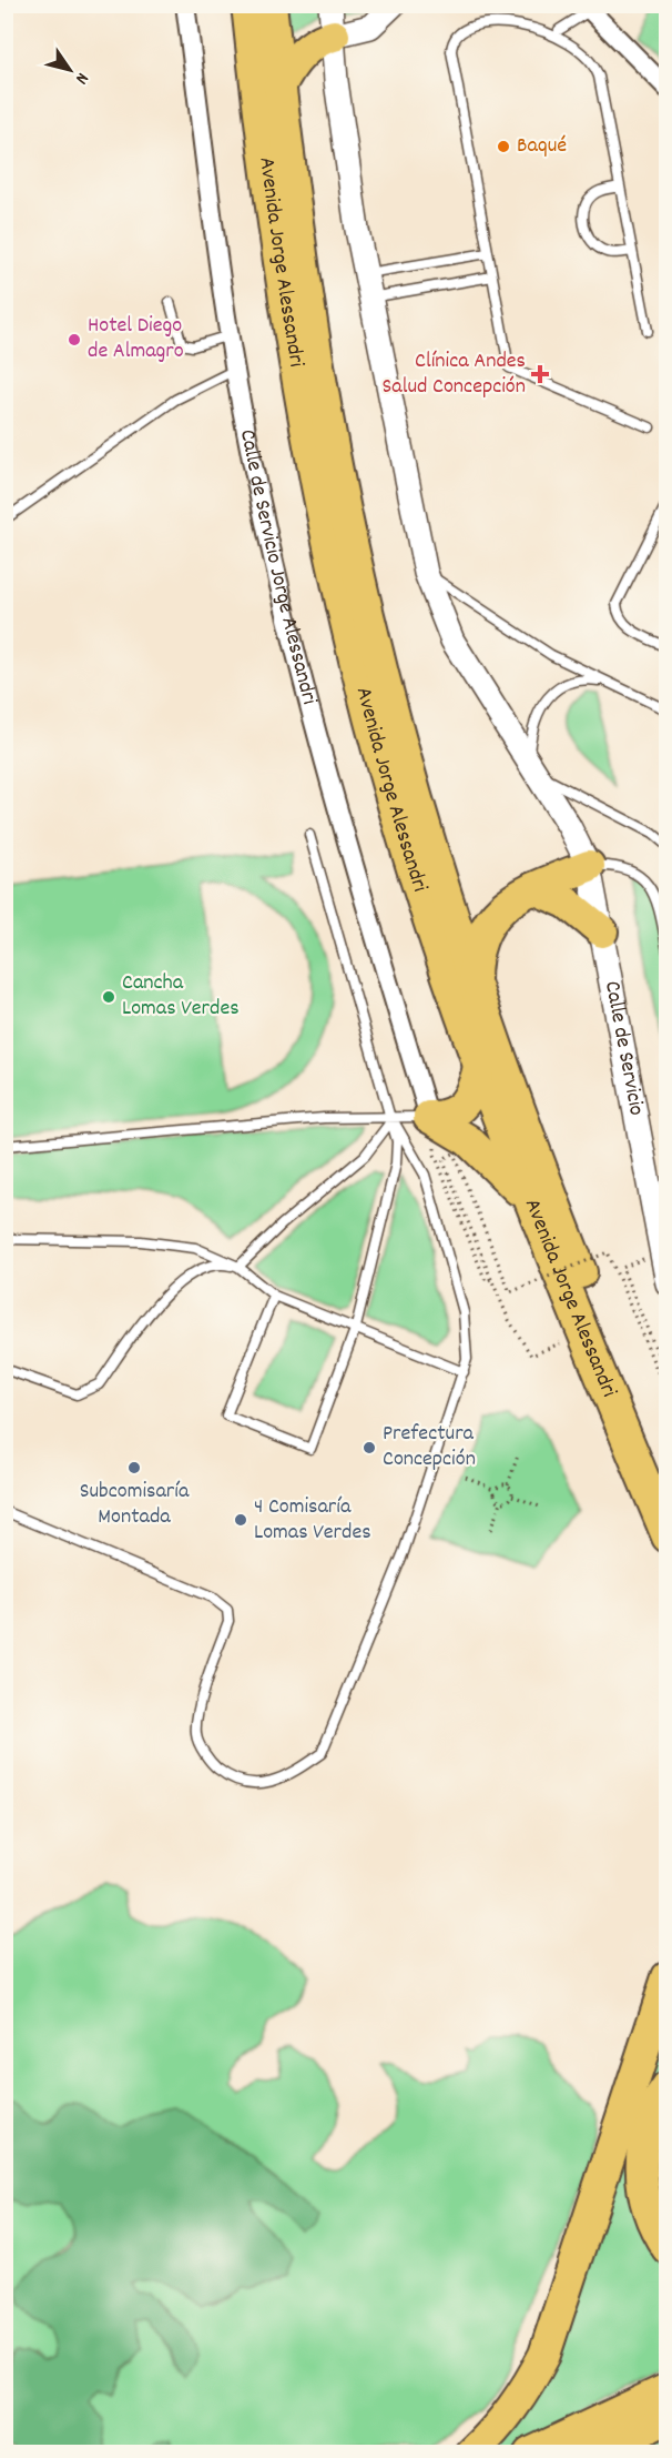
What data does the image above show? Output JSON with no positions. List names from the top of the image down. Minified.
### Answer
{"streets":{"highway":["Avenida Jorge Alessandri"],"street":["Calle de Servicio Jorge Alessandri","Calle de Servicio"]},"places":{"other":["Baqué","Hotel Diego de Almagro","Cancha Lomas Verdes","Prefectura Concepción","Subcomisaría Montada","4 Comisaría Lomas Verdes"],"health":["Clínica Andes Salud Concepción"]},"north":"bottom right"}
